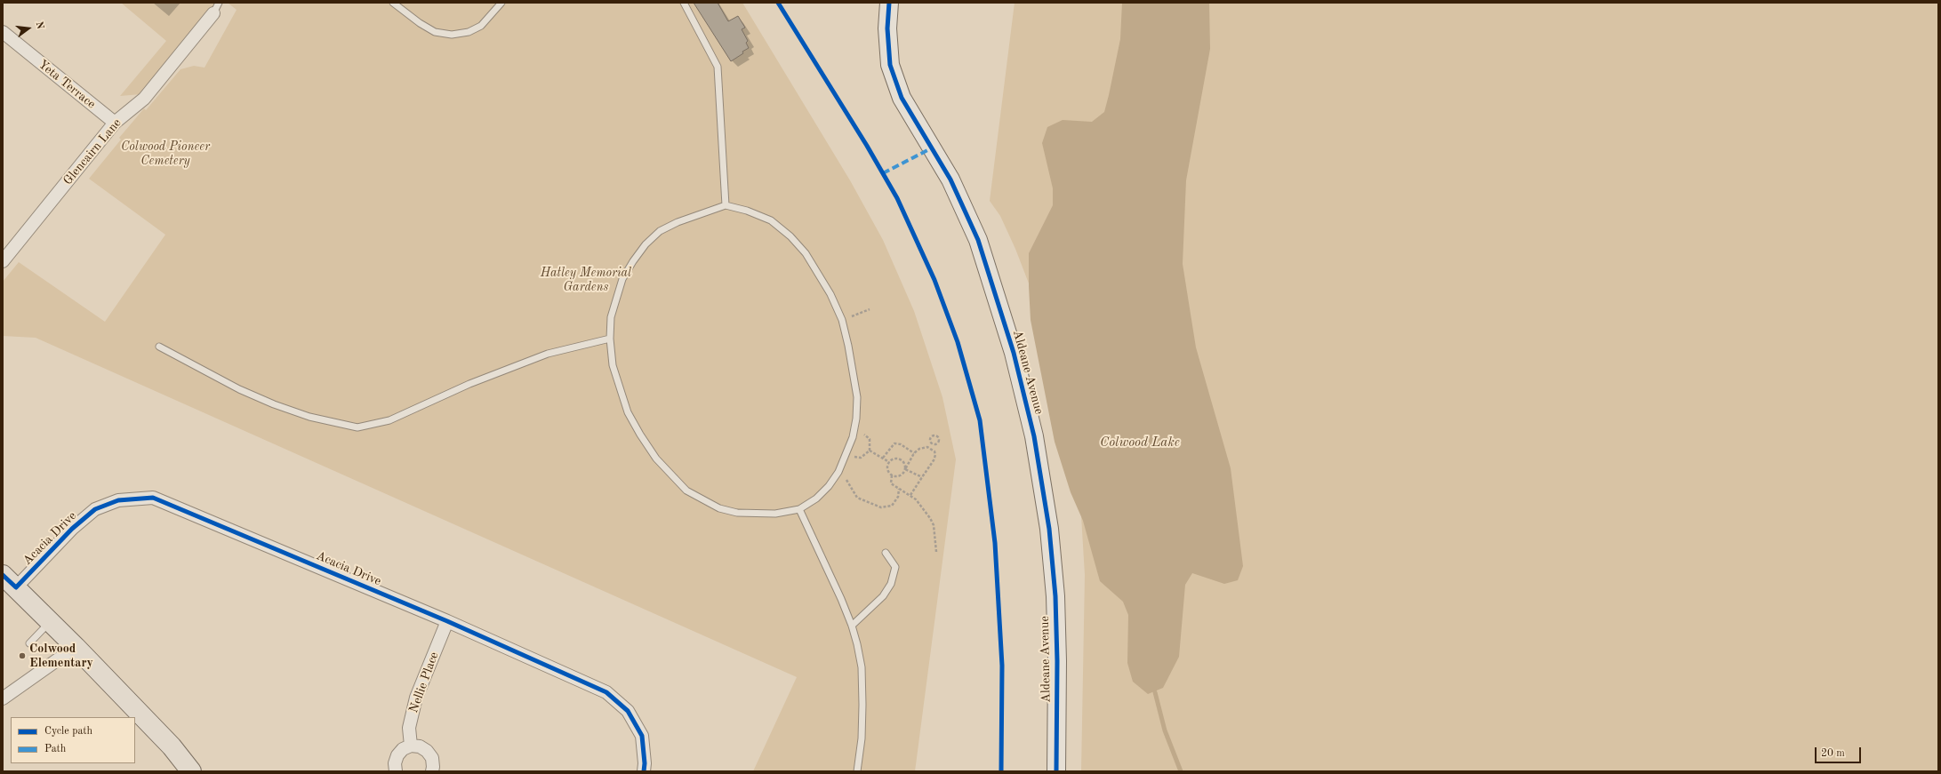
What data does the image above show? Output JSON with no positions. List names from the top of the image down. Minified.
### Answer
{"streets":{"street":["Yeta Terrace","Glencairn Lane","Aldeane Avenue","Acacia Drive","Nellie Place"]},"crossings":[["Yeta Terrace","Glencairn Lane"],["Acacia Drive","Nellie Place"]],"water":["Colwood Lake"],"parks":["Colwood Pioneer Cemetery","Hatley Memorial Gardens"],"places":["Colwood Elementary"],"legend":["Cycle path","Path"],"scale_bar":"20 m","north":"right"}
